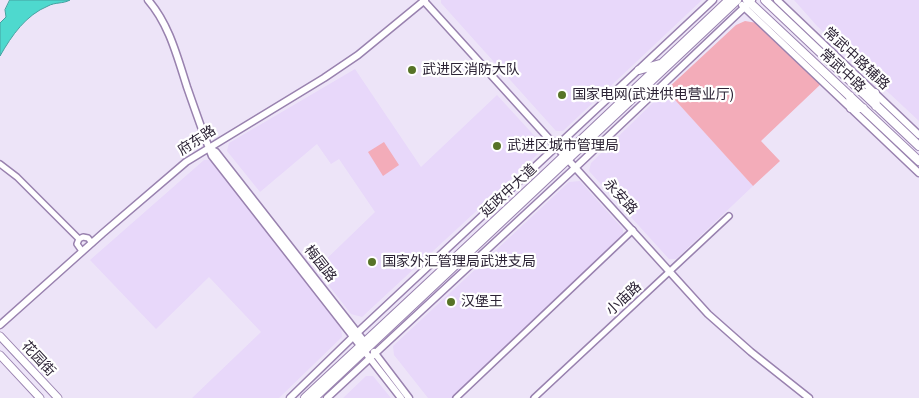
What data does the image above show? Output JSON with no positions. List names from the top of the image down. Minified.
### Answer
{"streets":{"main road":["常武中路","延政中大道","花园街"],"street":["常武中路辅路","府东路","永安路","梅园路","小庙路"]},"crossings":[["府东路","永安路"],["府东路","梅园路"],["延政中大道","永安路"],["延政中大道","梅园路"],["永安路","小庙路"]],"places":["武进区消防大队","国家电网(武进供电营业厅)","武进区城市管理局","国家外汇管理局武进支局","汉堡王"]}
